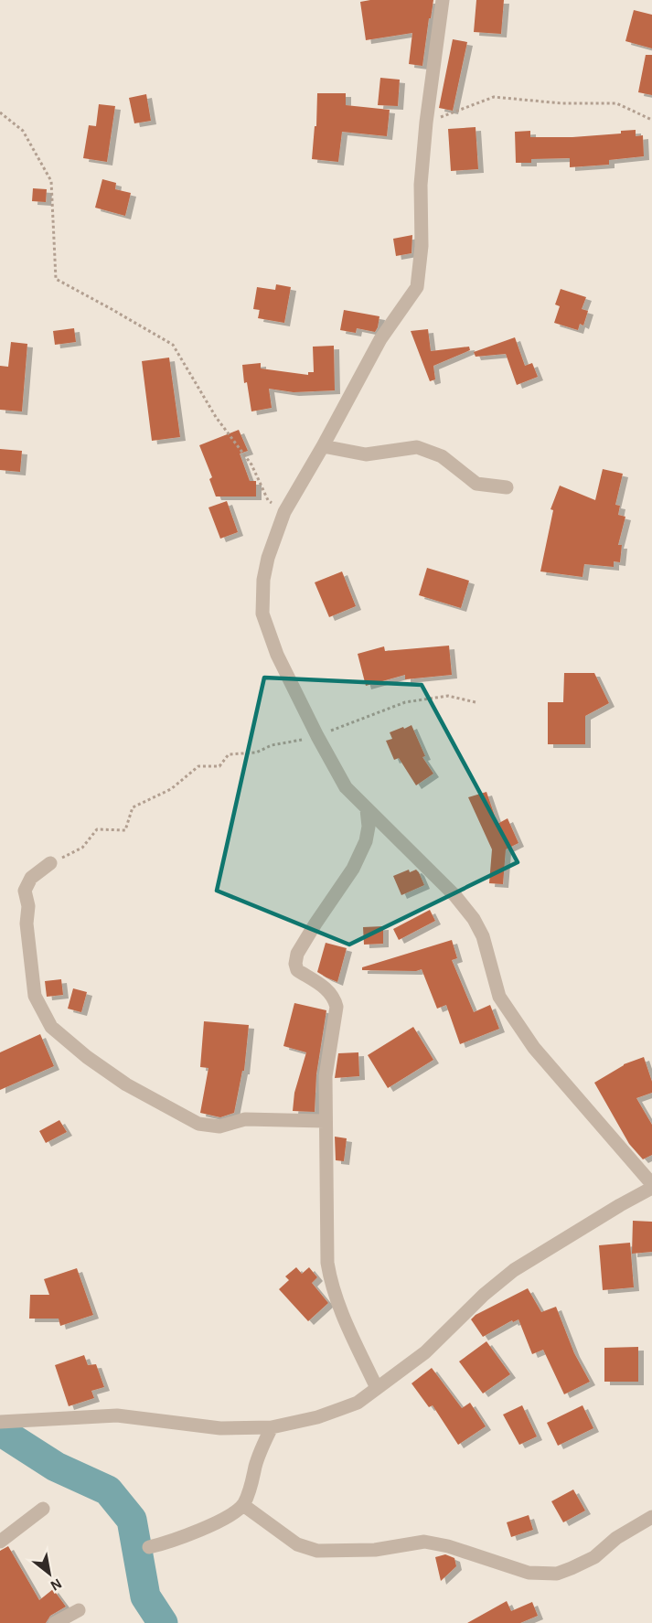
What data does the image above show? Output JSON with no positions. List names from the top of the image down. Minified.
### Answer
{"north":"bottom right"}
